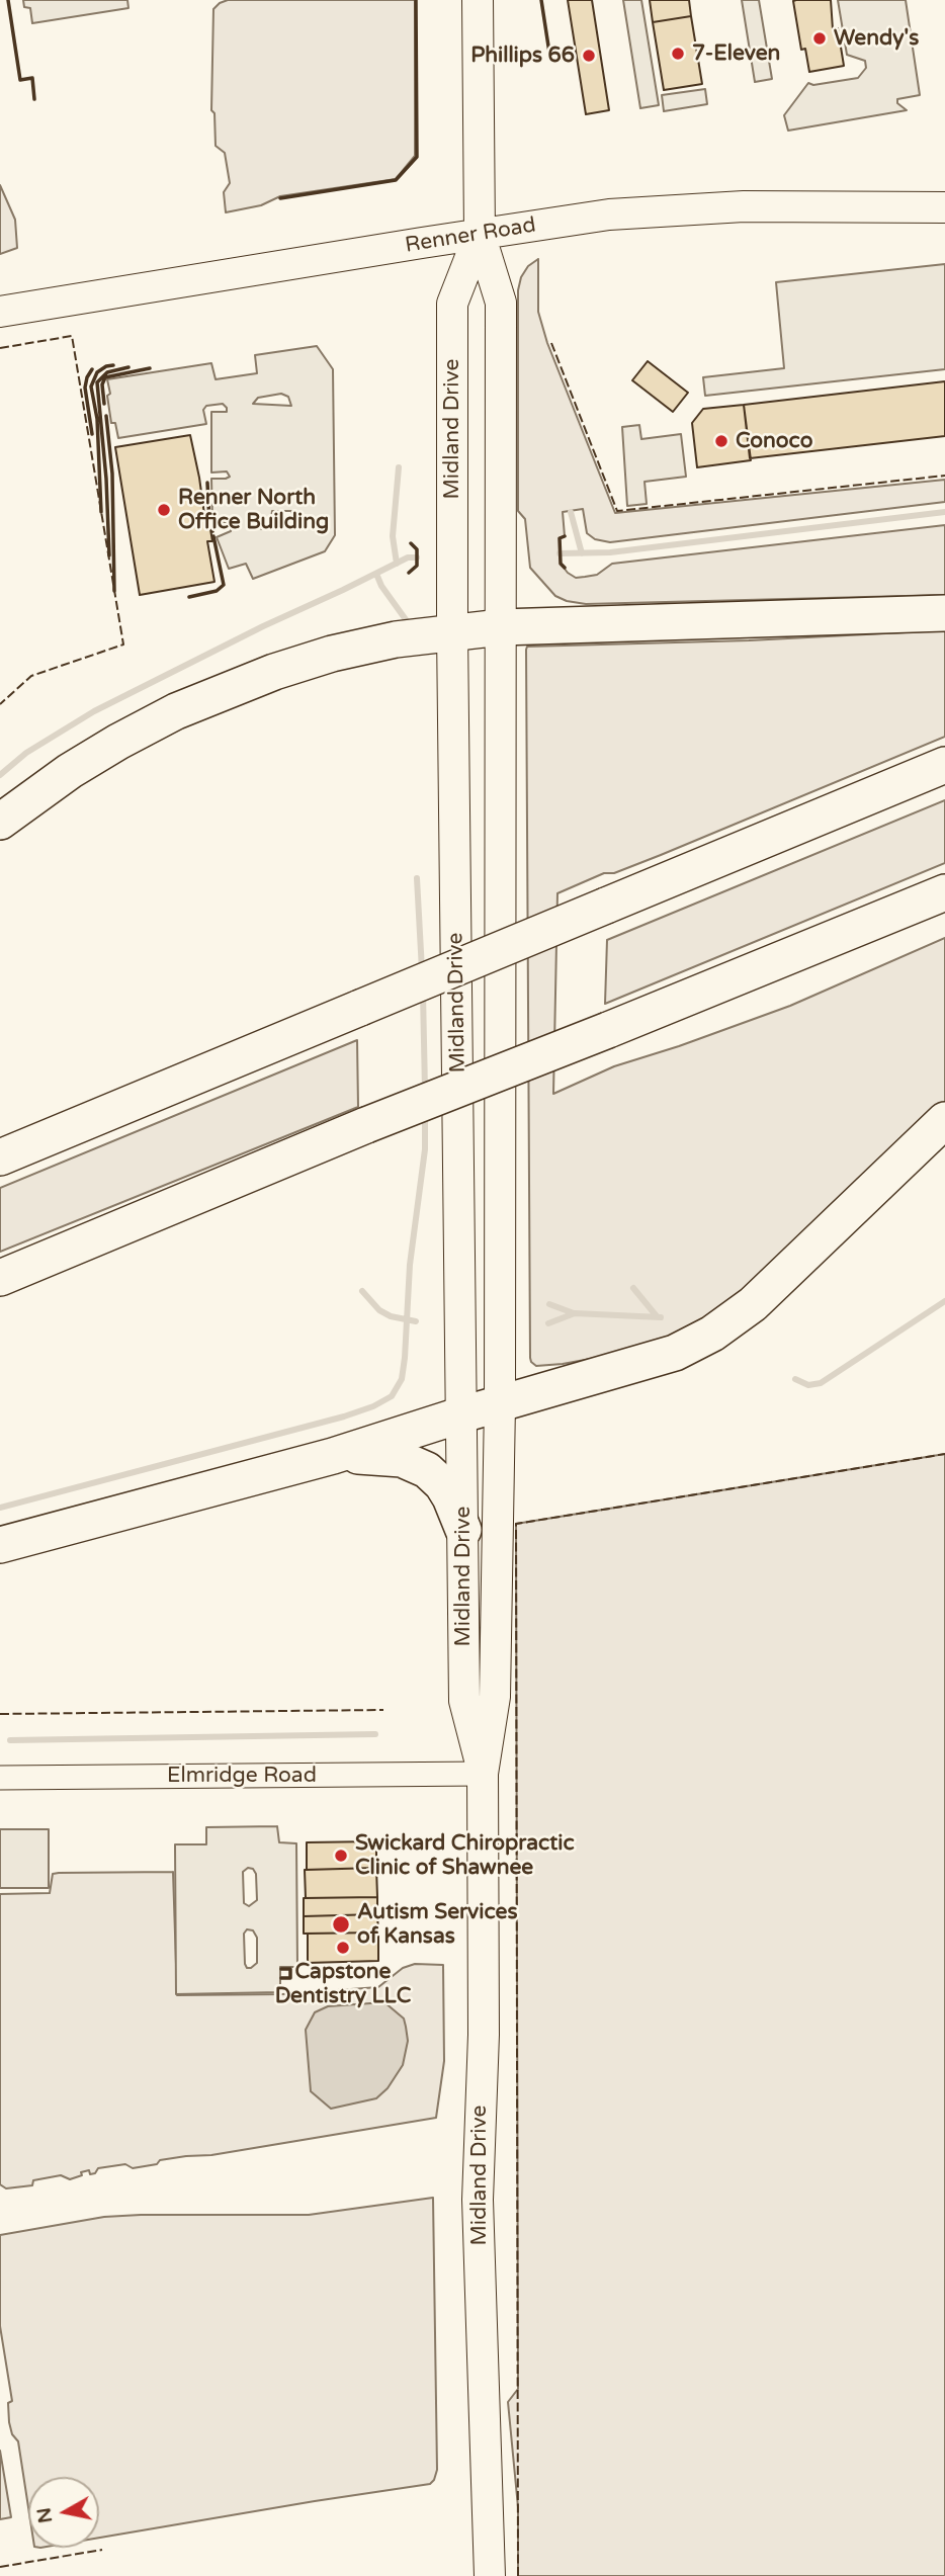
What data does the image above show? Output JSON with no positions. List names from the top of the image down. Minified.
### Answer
{"streets":{"main road":["Renner Road","Midland Drive"],"street":["Elmridge Road"]},"crossings":[["Renner Road","Midland Drive"],["Midland Drive","Elmridge Road"]],"places":["Wendy's","7-Eleven","Phillips 66","Conoco","Renner North Office Building","Swickard Chiropractic Clinic of Shawnee","Autism Services of Kansas","Capstone Dentistry LLC"],"north":"left"}
